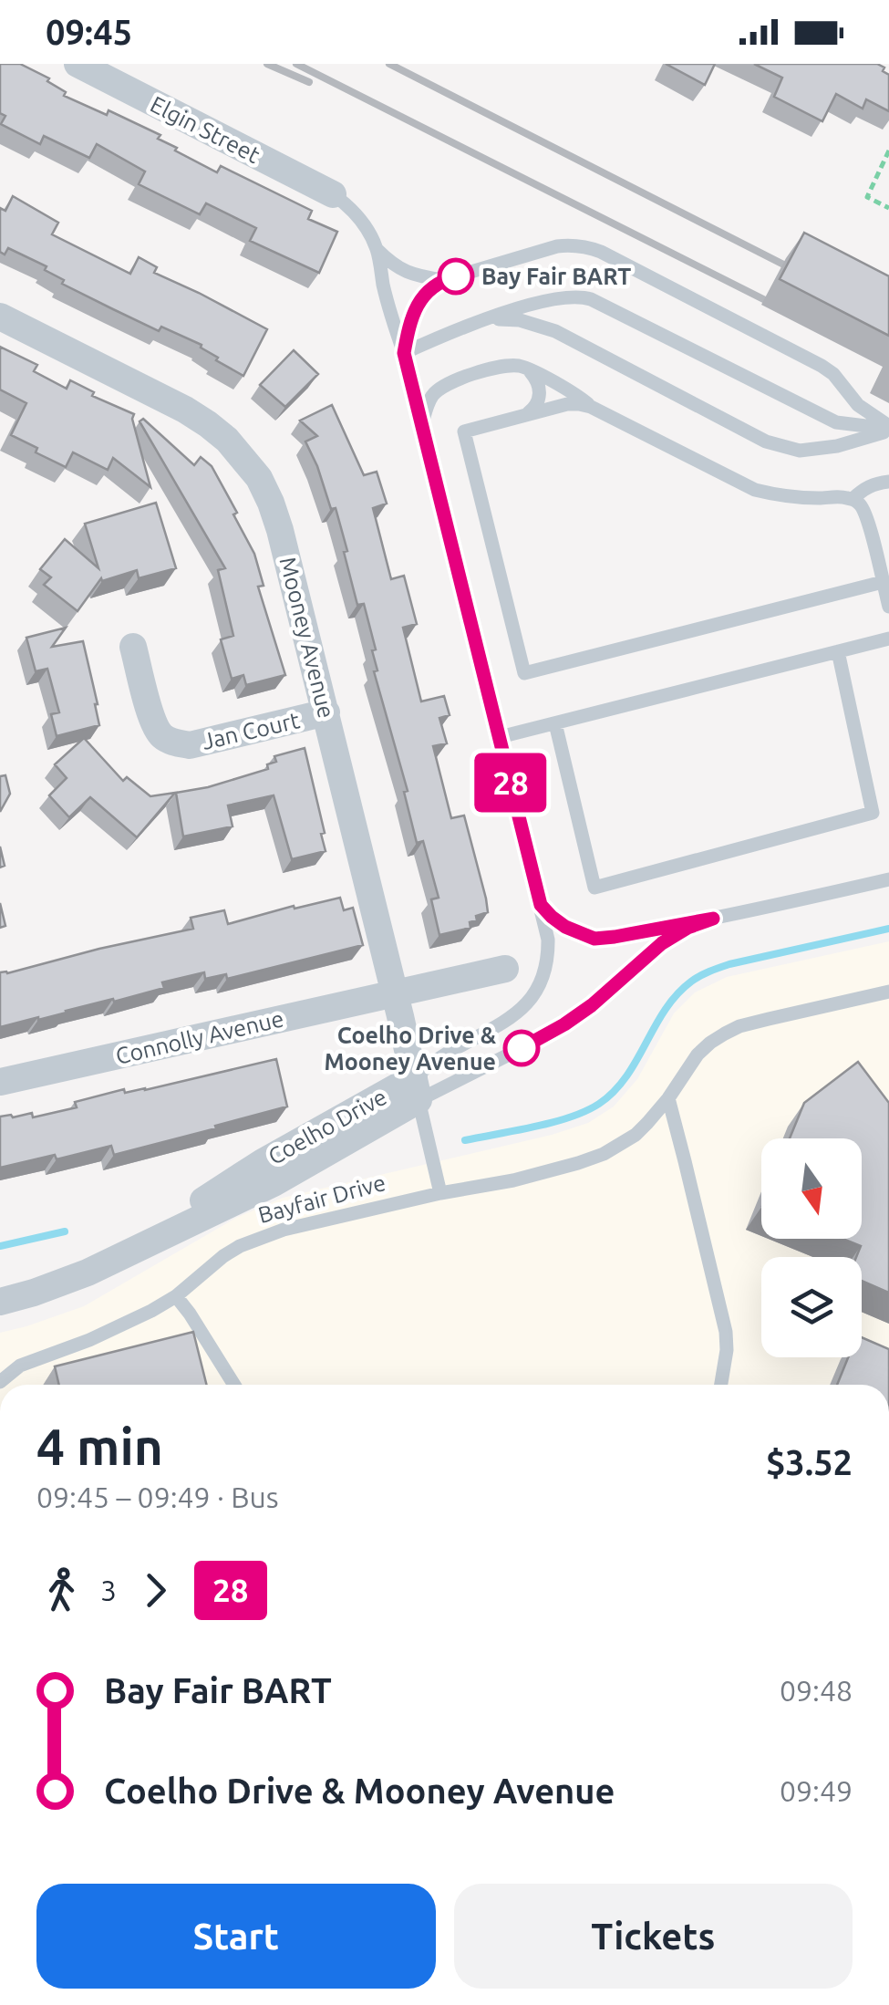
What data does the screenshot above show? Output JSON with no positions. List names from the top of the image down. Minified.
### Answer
{"streets":{"street":["Elgin Street","Mooney Avenue","Jan Court","Connolly Avenue","Coelho Drive"],"lane":["Bayfair Drive"]},"crossings":[["Mooney Avenue","Jan Court"],["Mooney Avenue","Connolly Avenue"],["Mooney Avenue","Coelho Drive"]],"places":["Bay Fair BART","Coelho Drive & Mooney Avenue"],"lines":["bus line 28"],"north":"bottom","page":{"status":"09:45","on_map":"28","heading":["4 min","09:45 – 09:49 · Bus","$3.52"],"legs":["3","28"],"list":[{"name":"Bay Fair BART","value":"09:48"},{"name":"Coelho Drive & Mooney Avenue","value":"09:49"}],"buttons":["Start","Tickets"]}}
